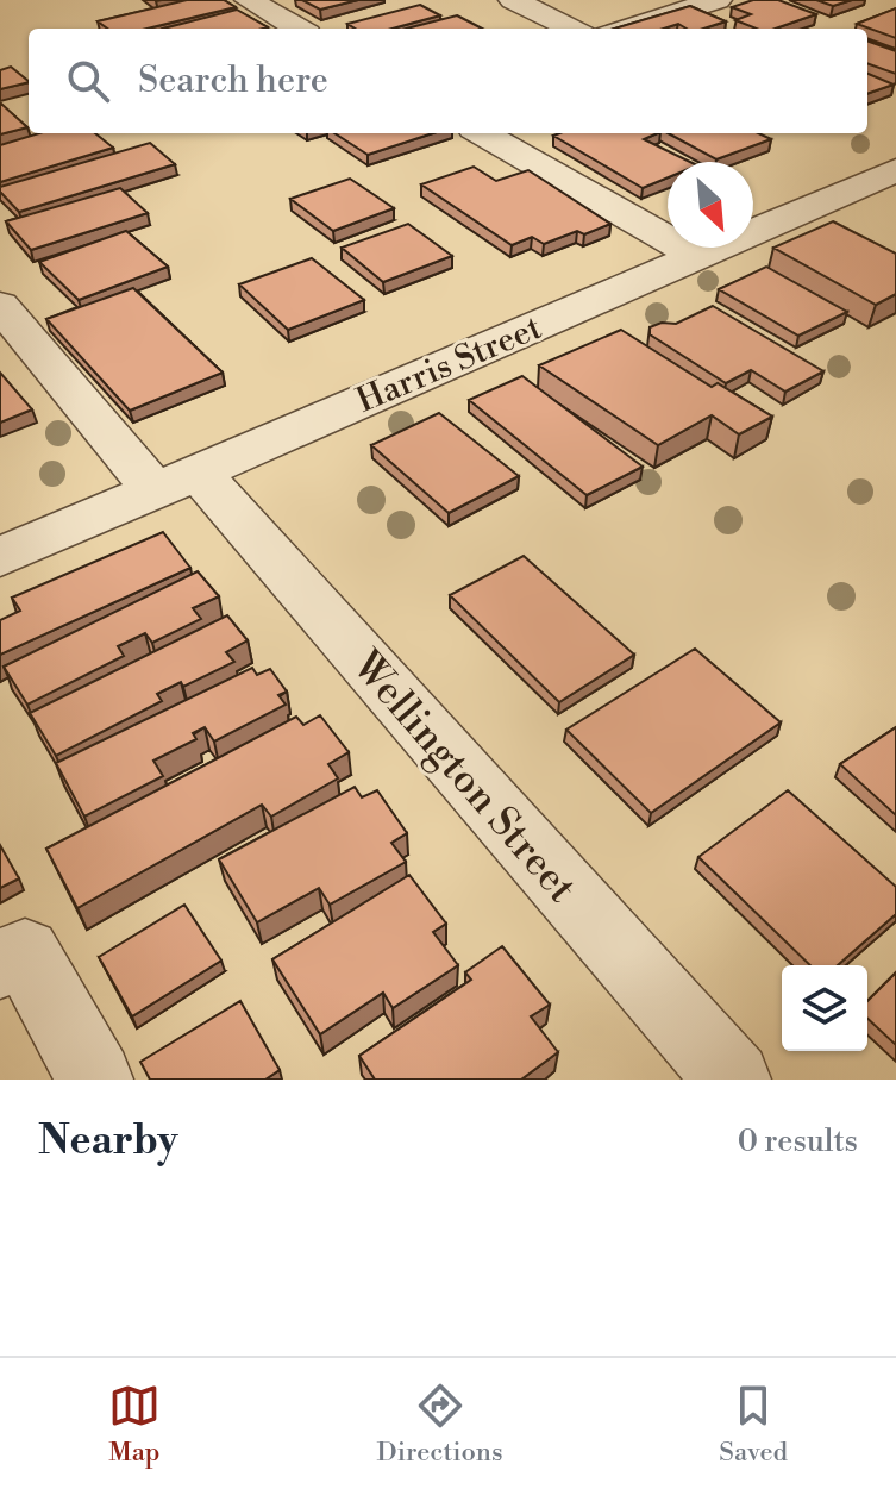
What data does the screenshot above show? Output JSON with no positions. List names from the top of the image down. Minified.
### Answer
{"streets":{"street":["Harris Street","Wellington Street"]},"crossings":[["Harris Street","Wellington Street"]],"north":"bottom right","page":{"search":"Search here","heading":["Nearby","0 results"],"nav":["Map","Directions","Saved"]}}
